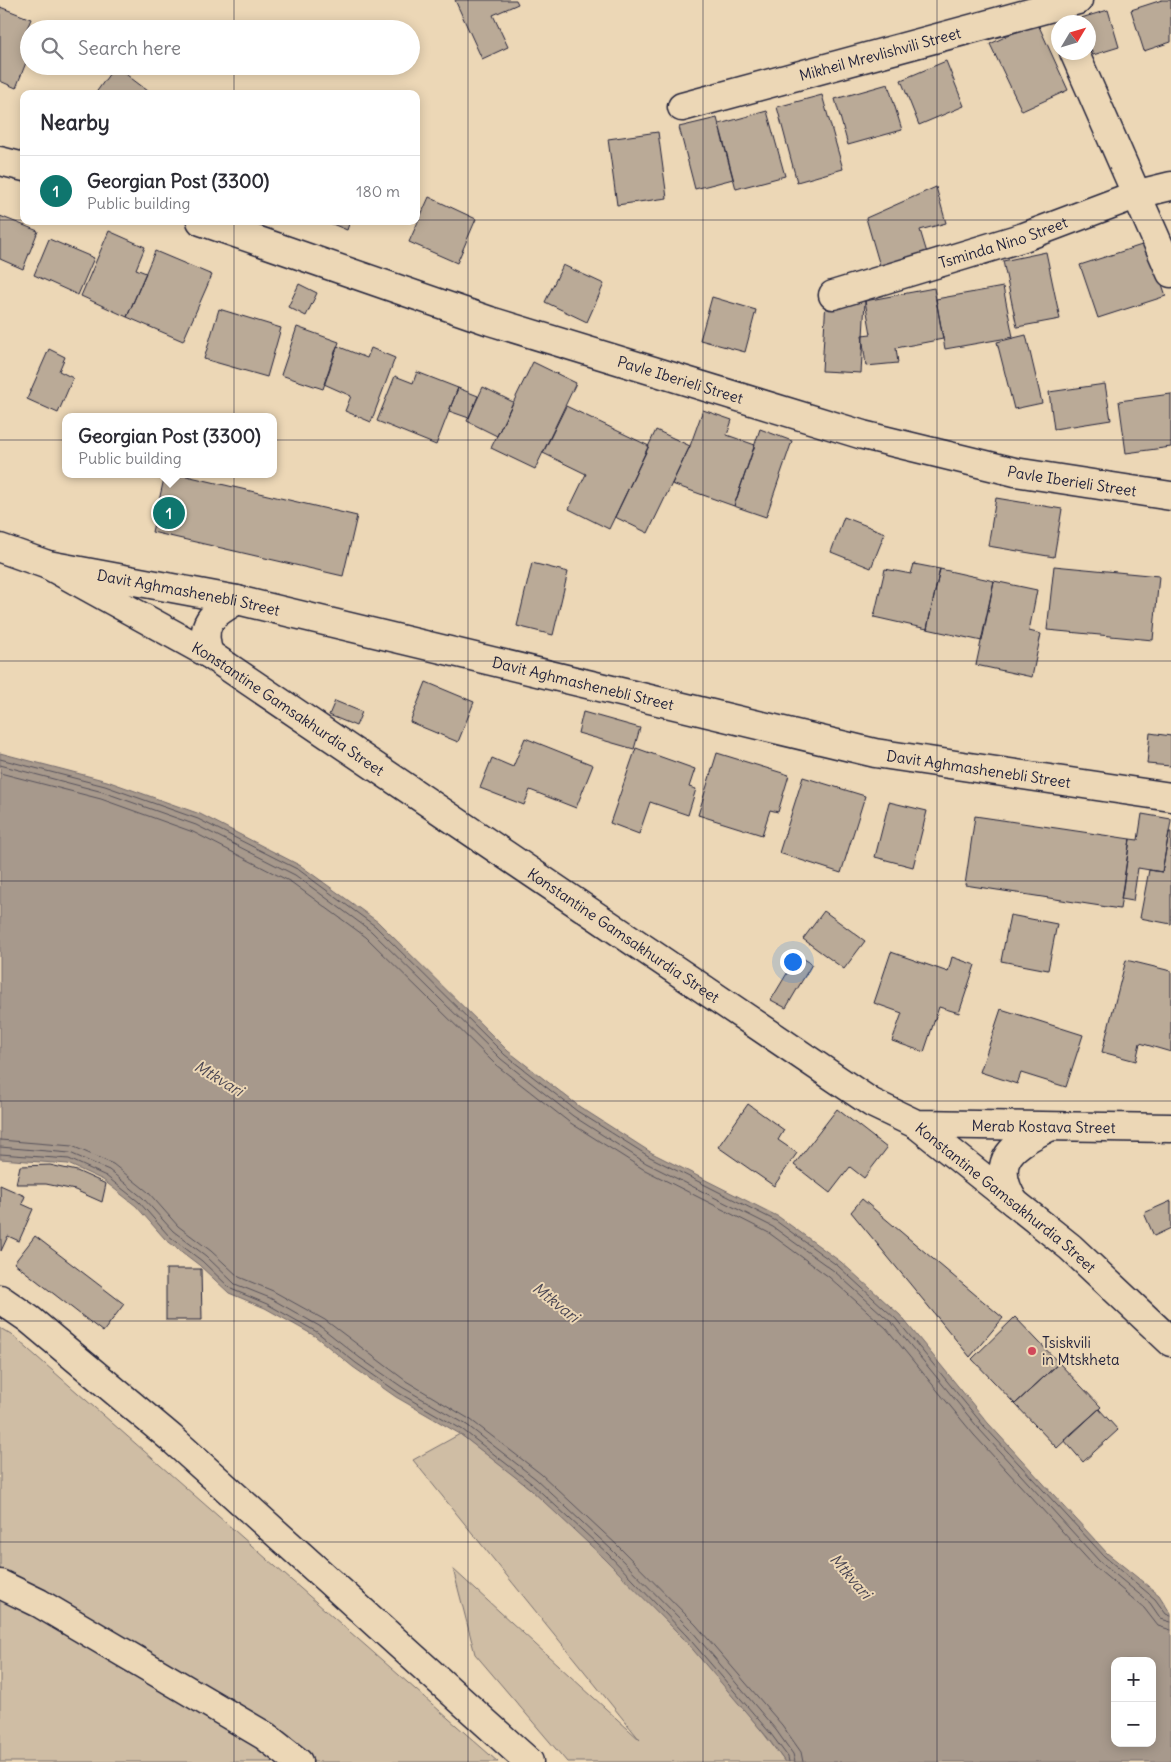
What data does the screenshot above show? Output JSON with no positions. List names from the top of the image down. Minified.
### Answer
{"streets":{"main road":["Mikheil Mrevlishvili Street","Tsminda Nino Street","Pavle Iberieli Street","Davit Aghmashenebli Street","Konstantine Gamsakhurdia Street","Merab Kostava Street"]},"crossings":[["Davit Aghmashenebli Street","Konstantine Gamsakhurdia Street"],["Konstantine Gamsakhurdia Street","Merab Kostava Street"]],"water":["Mtkvari"],"places":["Tsiskvili in Mtskheta"],"north":"top right","page":{"search":"Search here","heading":"Nearby","list":[{"mark":"1","name":"Georgian Post (3300)","note":"Public building","value":"180 m"}],"popup":["Georgian Post (3300)","Public building"],"pins":"1","map_buttons":["+","−"]}}
